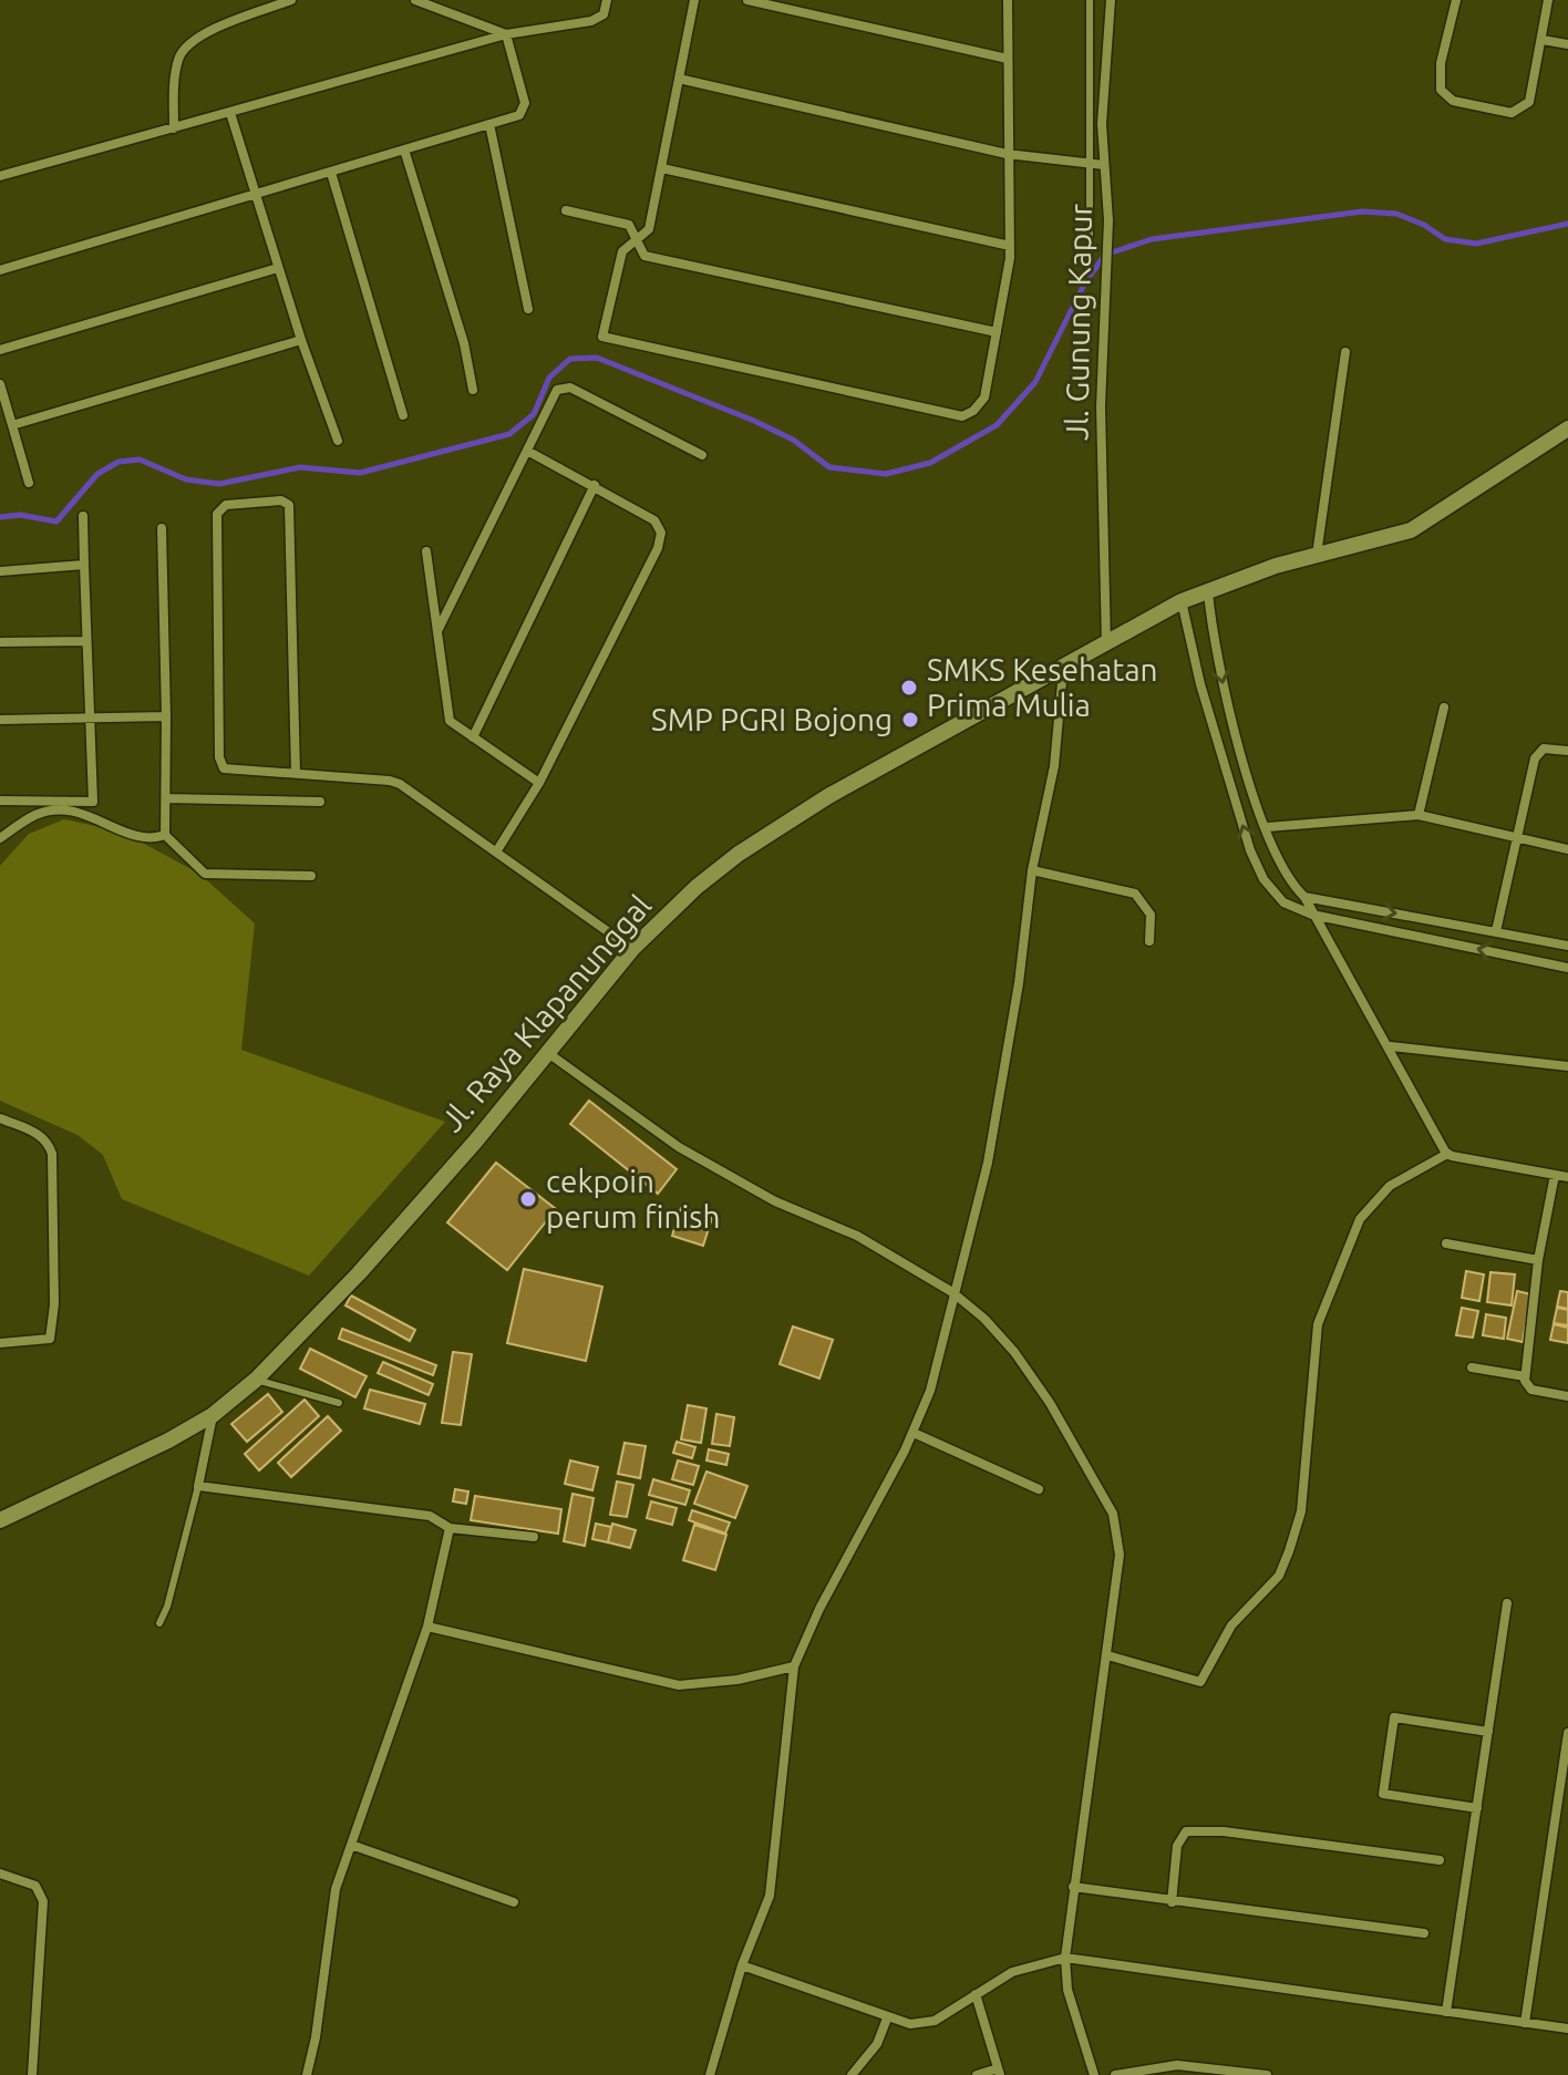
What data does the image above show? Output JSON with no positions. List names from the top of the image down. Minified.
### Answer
{"streets":{"street":["Jl. Gunung Kapur","Jl. Raya Klapanunggal"]},"crossings":[["Jl. Gunung Kapur","Jl. Raya Klapanunggal"]],"places":["SMKS Kesehatan Prima Mulia","SMP PGRI Bojong","cekpoin perum finish"]}
